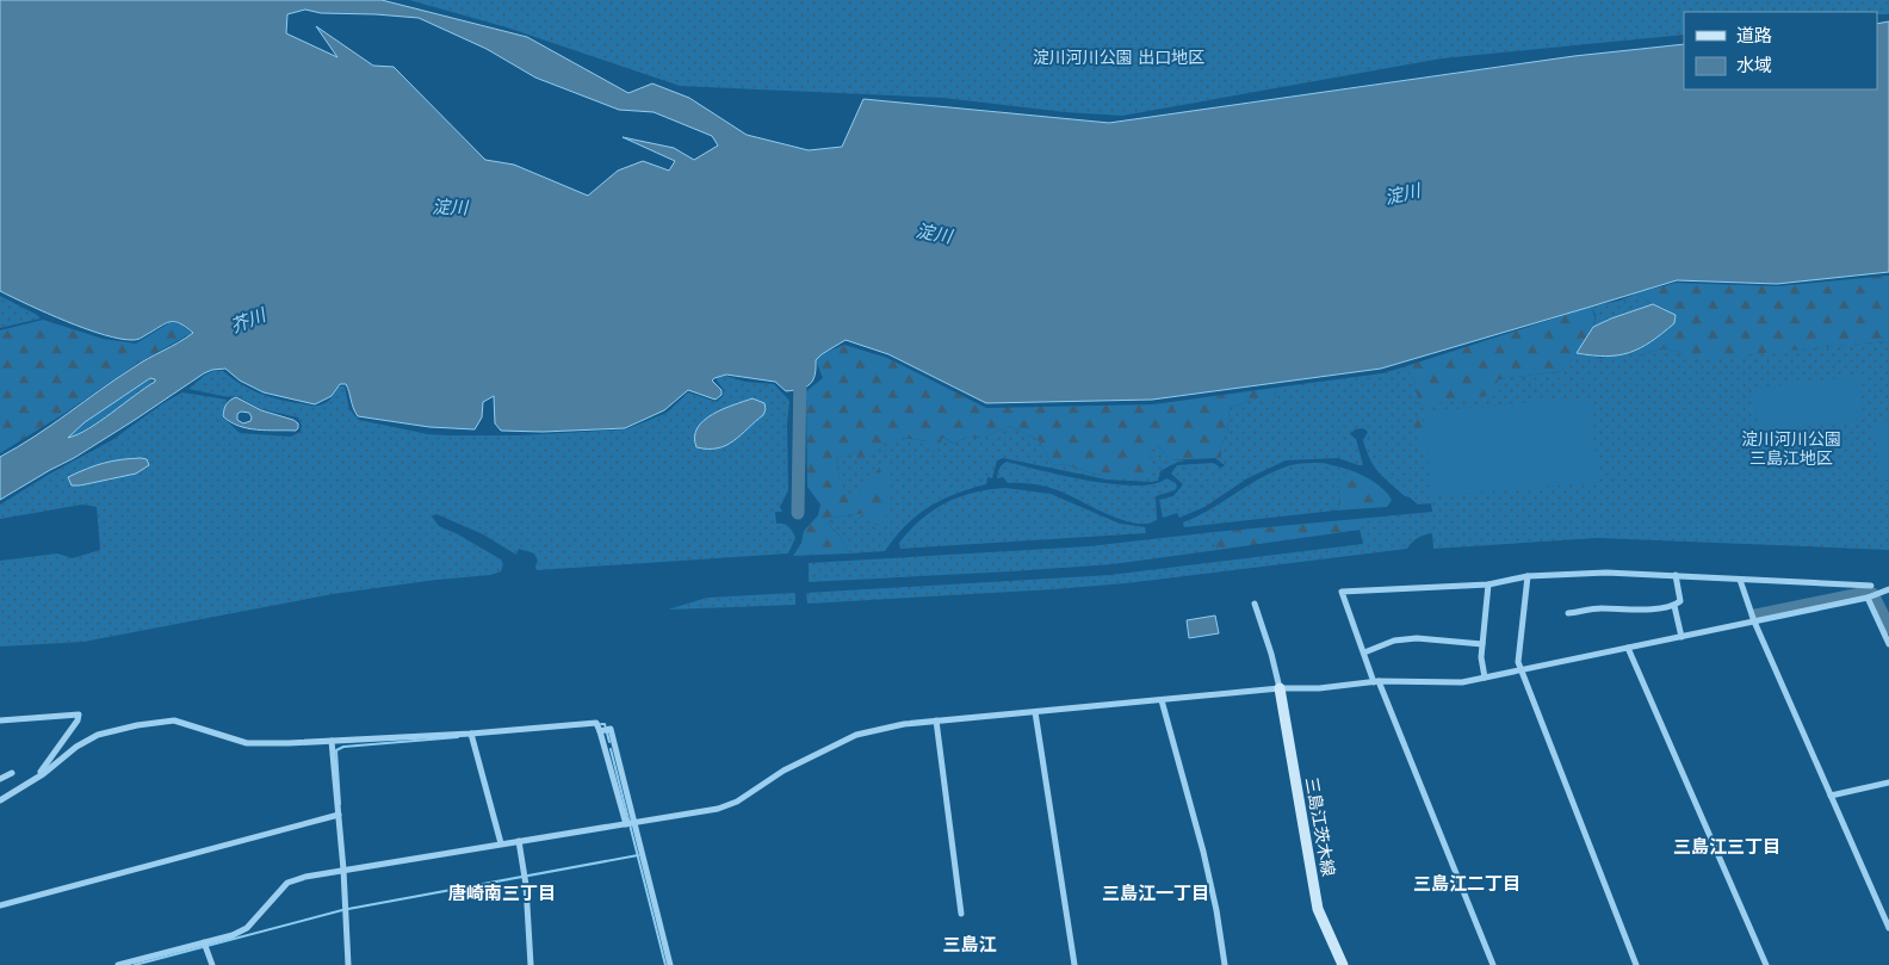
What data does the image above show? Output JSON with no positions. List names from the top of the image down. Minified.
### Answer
{"streets":{"main road":["三島江茨木線"]},"districts":["三島江三丁目","三島江二丁目","唐崎南三丁目","三島江一丁目","三島江"],"water":["淀川","芥川"],"parks":["淀川河川公園 出口地区","淀川河川公園 三島江地区"],"legend":["道路","水域"]}
